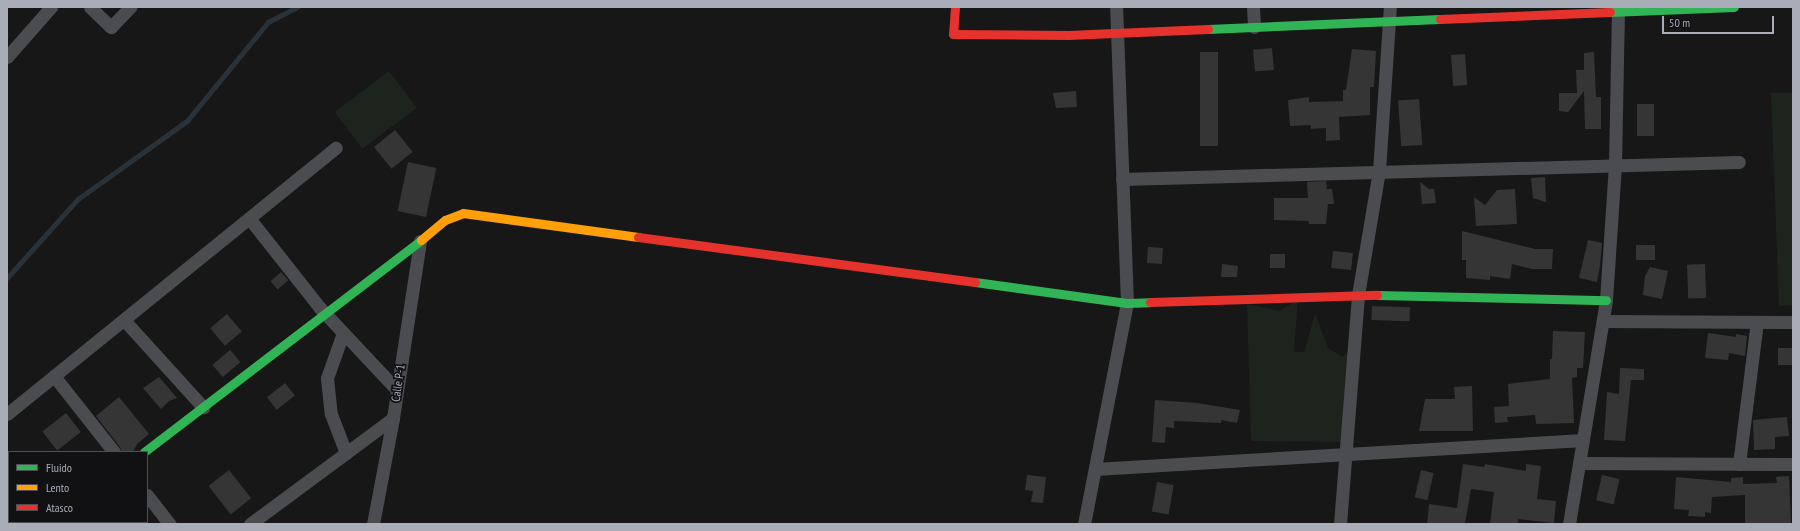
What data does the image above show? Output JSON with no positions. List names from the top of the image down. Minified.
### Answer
{"streets":{"street":["Calle P-1"]},"legend":["Fluido","Lento","Atasco"],"scale_bar":"50 m"}
